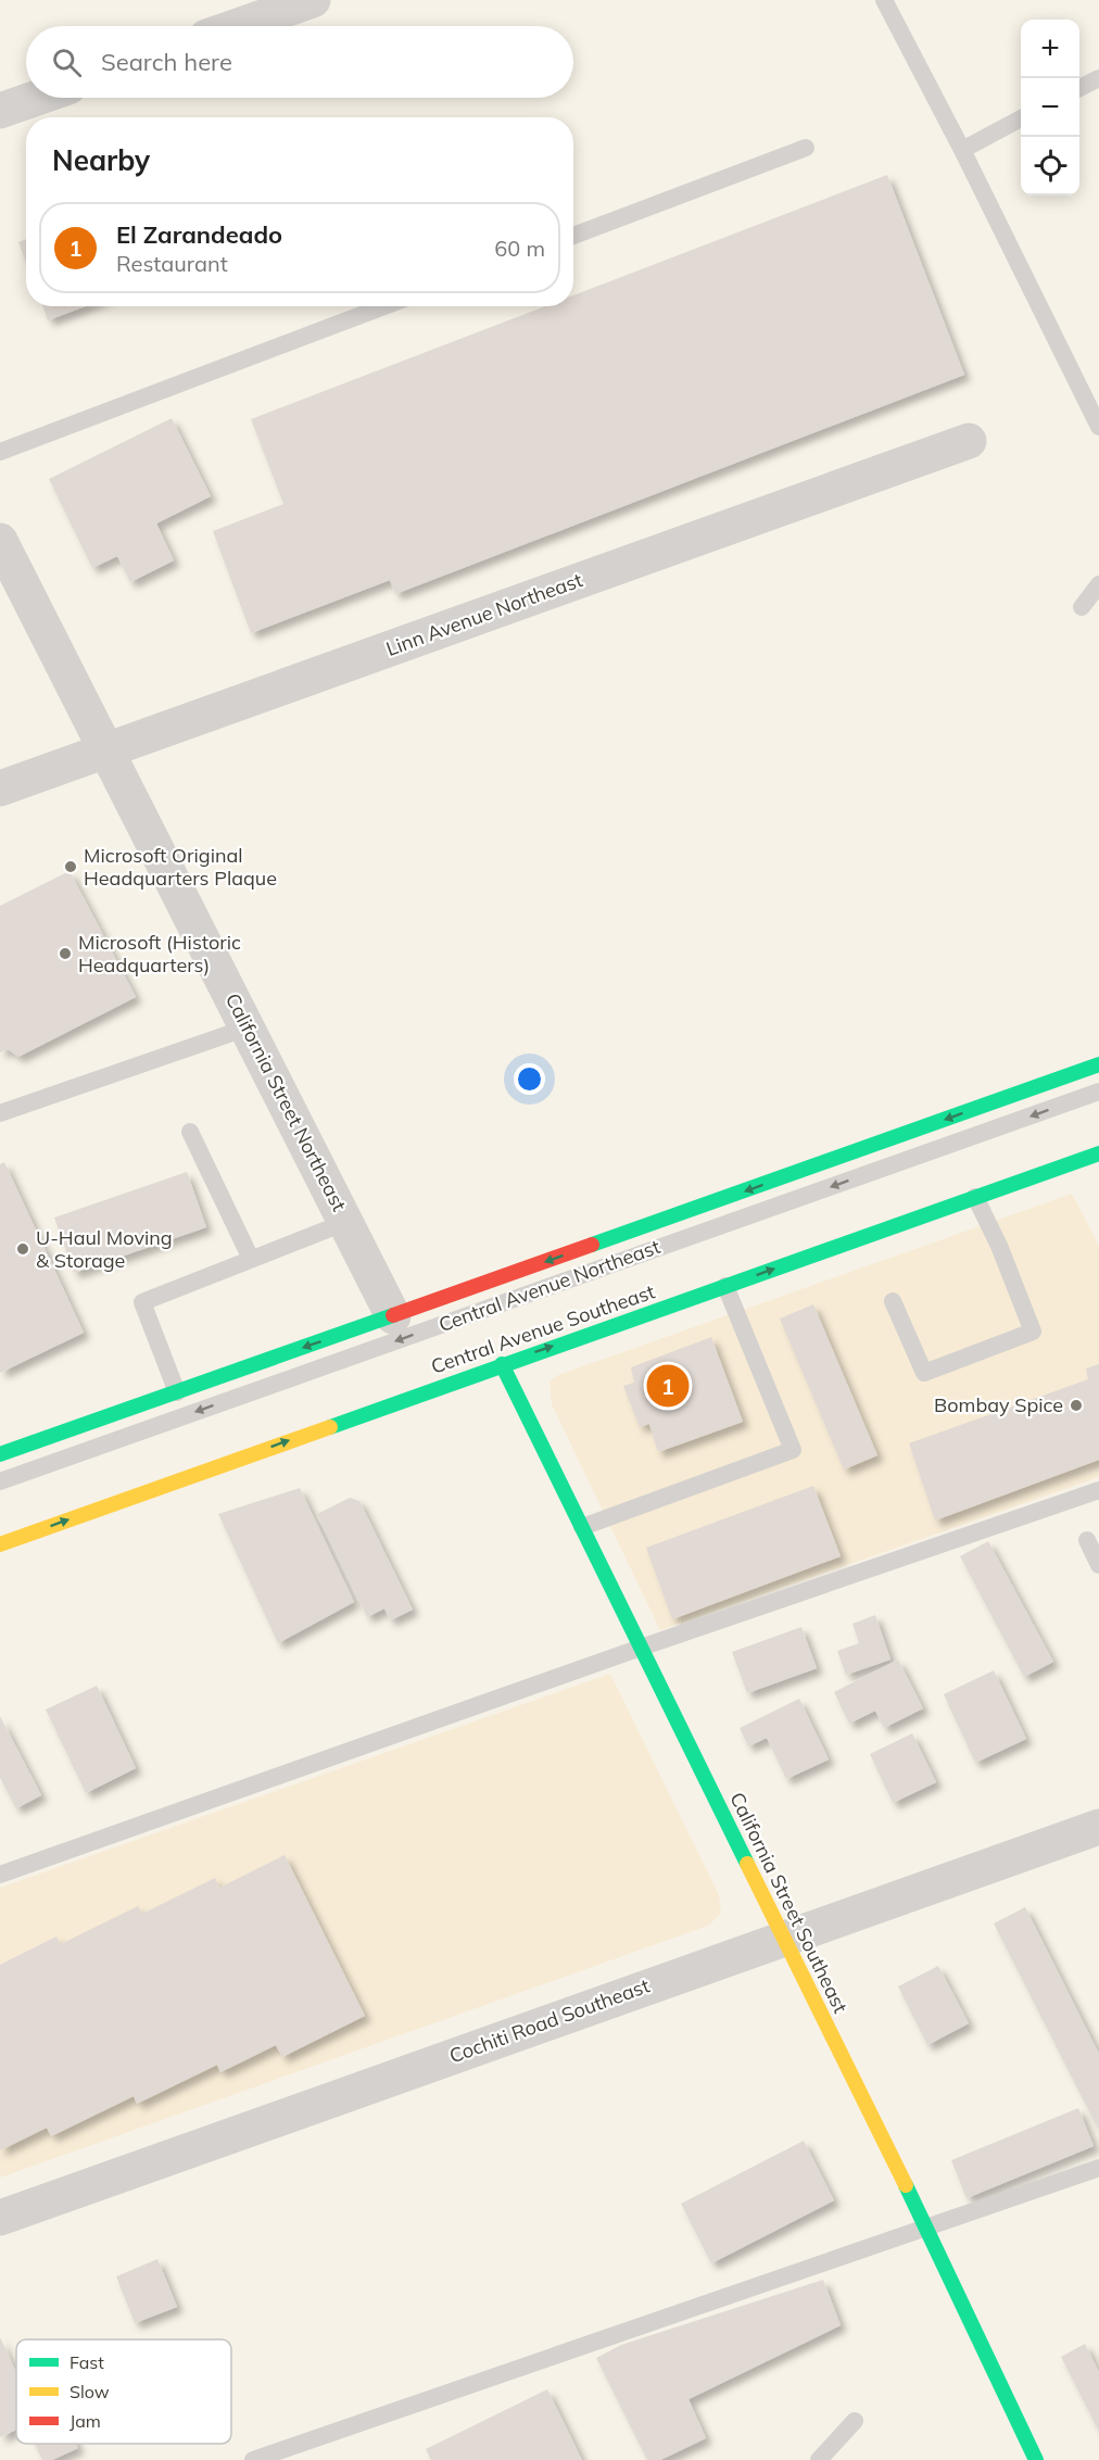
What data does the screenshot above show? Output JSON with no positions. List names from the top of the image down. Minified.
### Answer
{"streets":{"main road":["Central Avenue Northeast","Central Avenue Southeast","California Street Southeast"],"street":["Linn Avenue Northeast","California Street Northeast","Cochiti Road Southeast"]},"crossings":[["Linn Avenue Northeast","California Street Northeast"],["California Street Northeast","Central Avenue Northeast"],["Central Avenue Southeast","California Street Southeast"],["California Street Southeast","Cochiti Road Southeast"]],"one_way":["Central Avenue Northeast","Central Avenue Southeast"],"places":["Microsoft Original Headquarters Plaque","Microsoft (Historic Headquarters)","U-Haul Moving & Storage","Bombay Spice"],"legend":["Fast","Slow","Jam"],"page":{"map_buttons":["+","−"],"search":"Search here","heading":"Nearby","list":[{"mark":"1","name":"El Zarandeado","note":"Restaurant","value":"60 m"}],"pins":"1"}}
